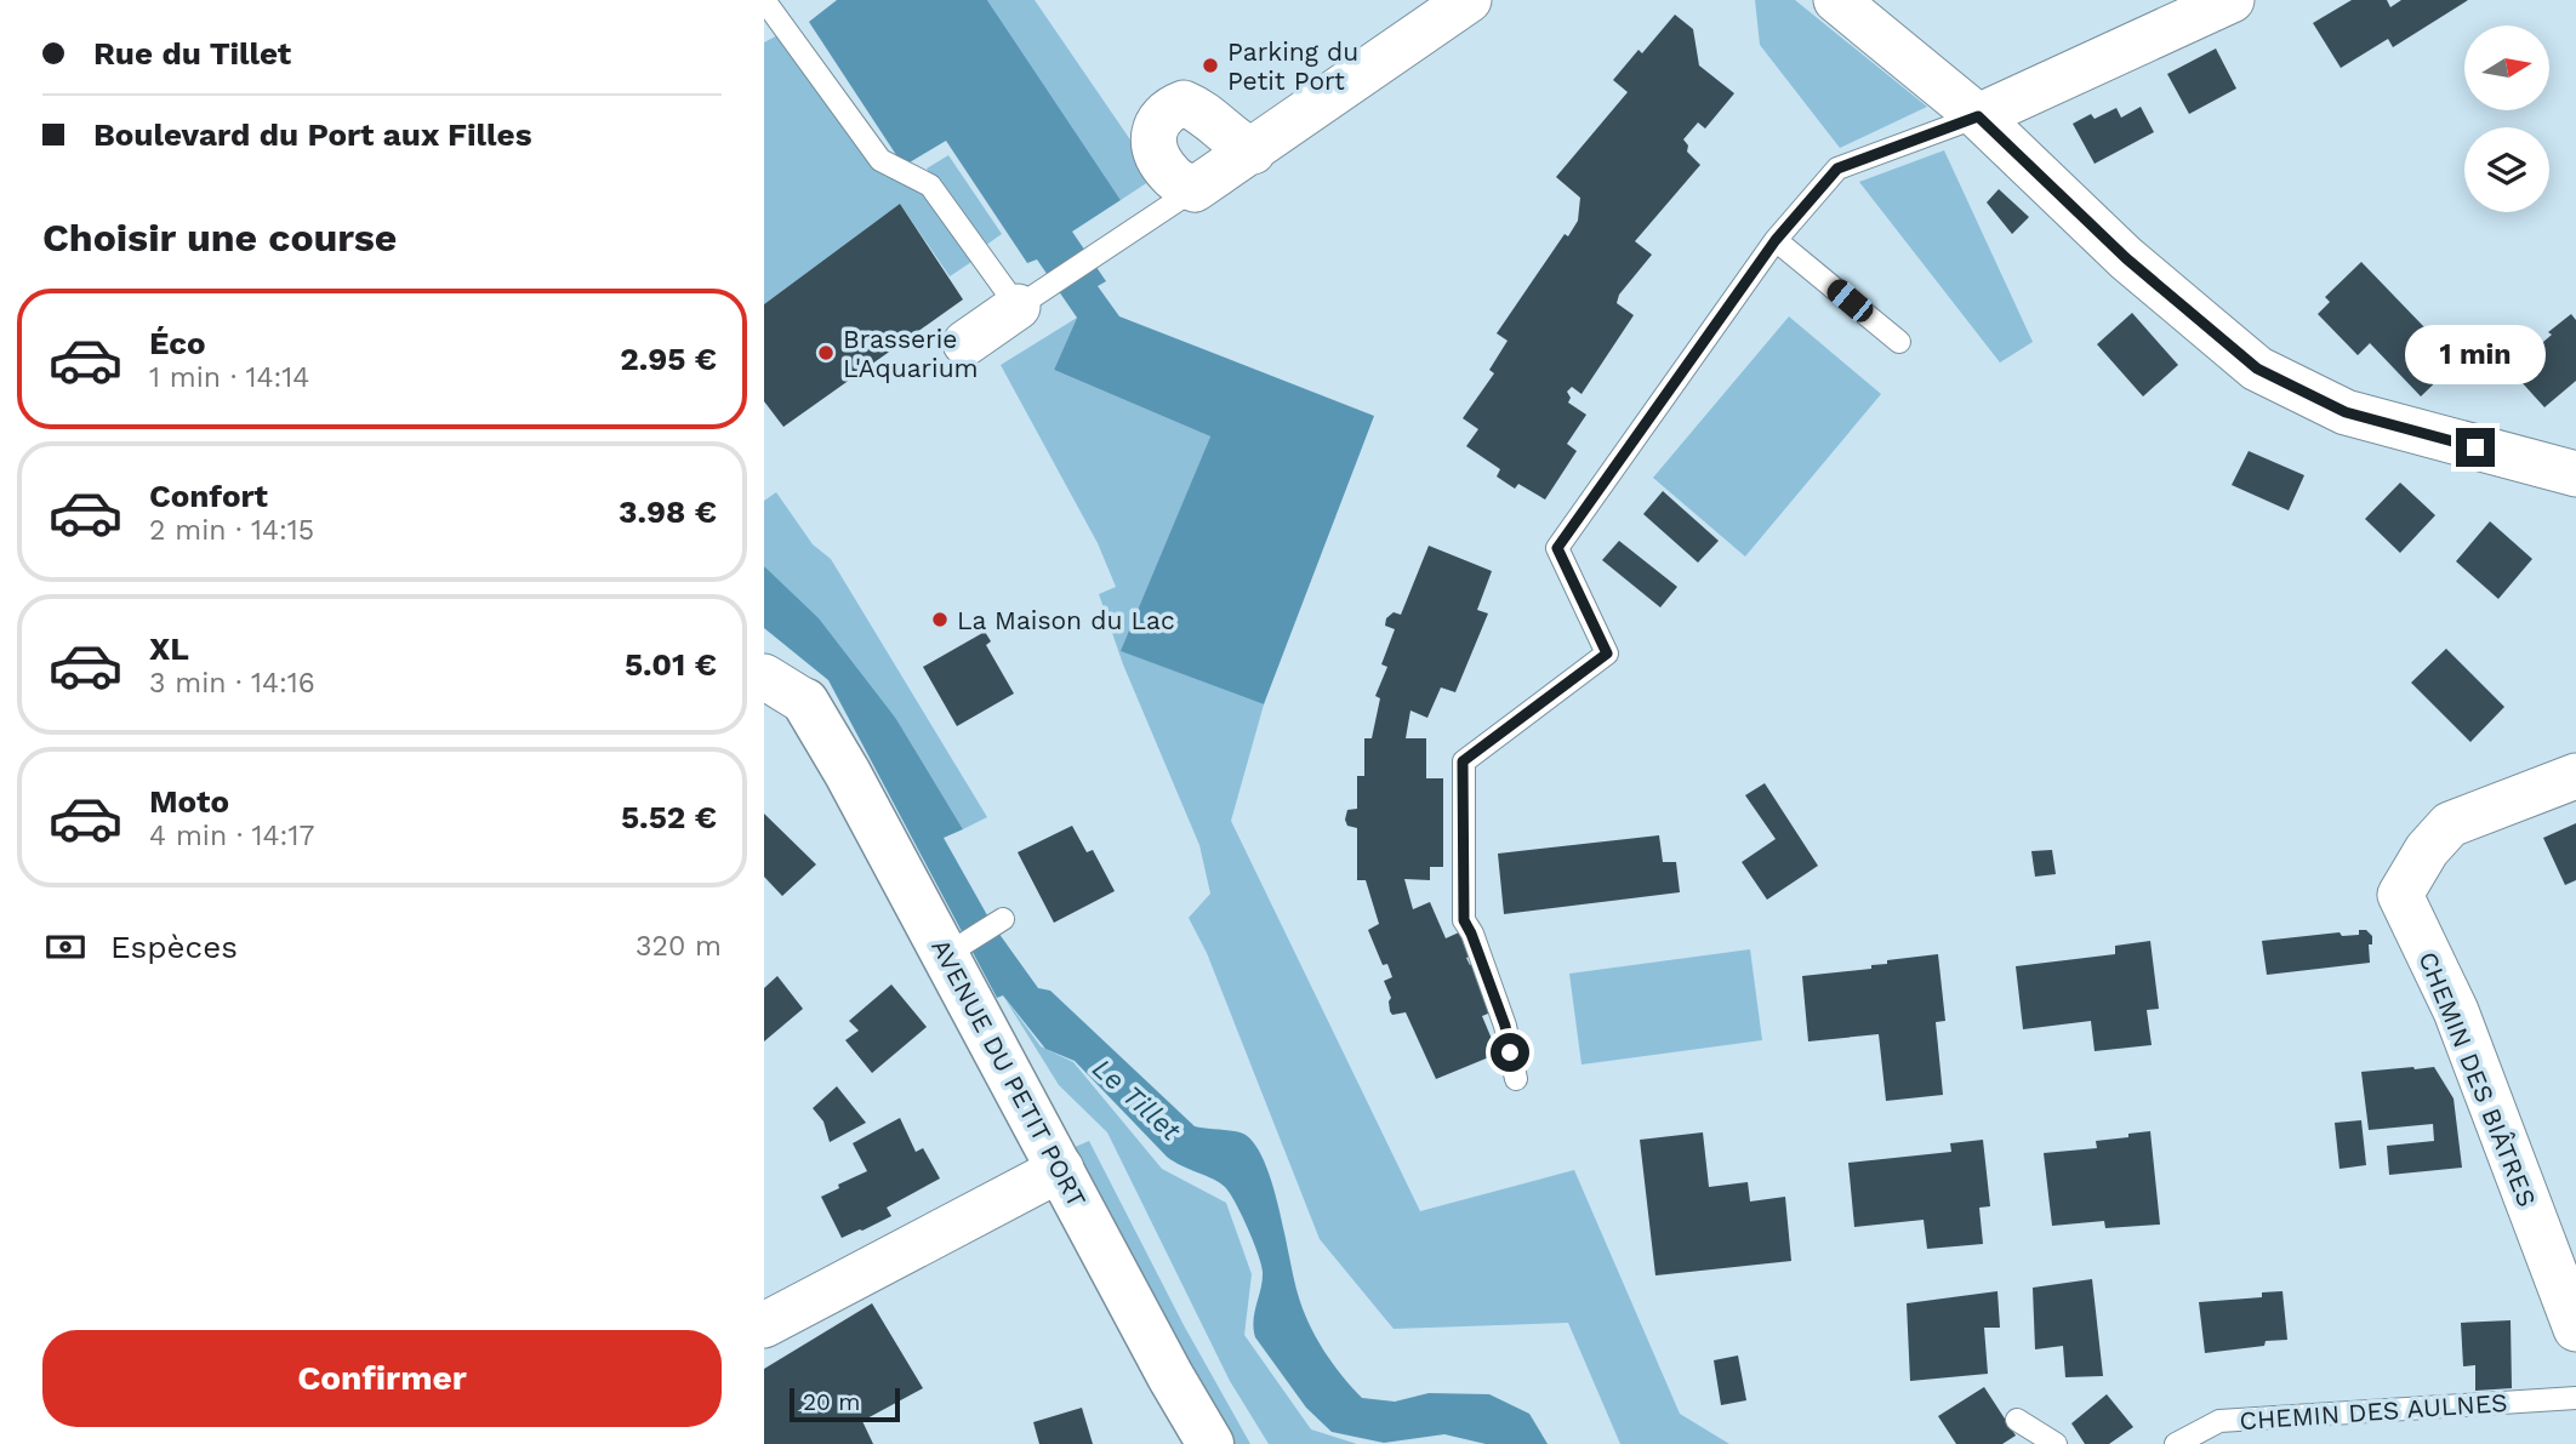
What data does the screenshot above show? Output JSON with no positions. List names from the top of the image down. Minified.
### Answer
{"streets":{"street":["AVENUE DU PETIT PORT","CHEMIN DES BIÂTRES"],"lane":["CHEMIN DES AULNES"]},"water":["Le Tillet"],"places":["Parking du Petit Port","Brasserie L'Aquarium","La Maison du Lac"],"scale_bar":"20 m","north":"right","page":{"banner":["Rue du Tillet","Boulevard du Port aux Filles"],"heading":"Choisir une course","list":[{"name":"Éco","note":"1 min · 14:14","value":"2.95 €"},{"name":"Confort","note":"2 min · 14:15","value":"3.98 €"},{"name":"XL","note":"3 min · 14:16","value":"5.01 €"},{"name":"Moto","note":"4 min · 14:17","value":"5.52 €"}],"bubble":"1 min","pay":["Espèces","320 m"],"buttons":"Confirmer","scale":"20 m"}}
